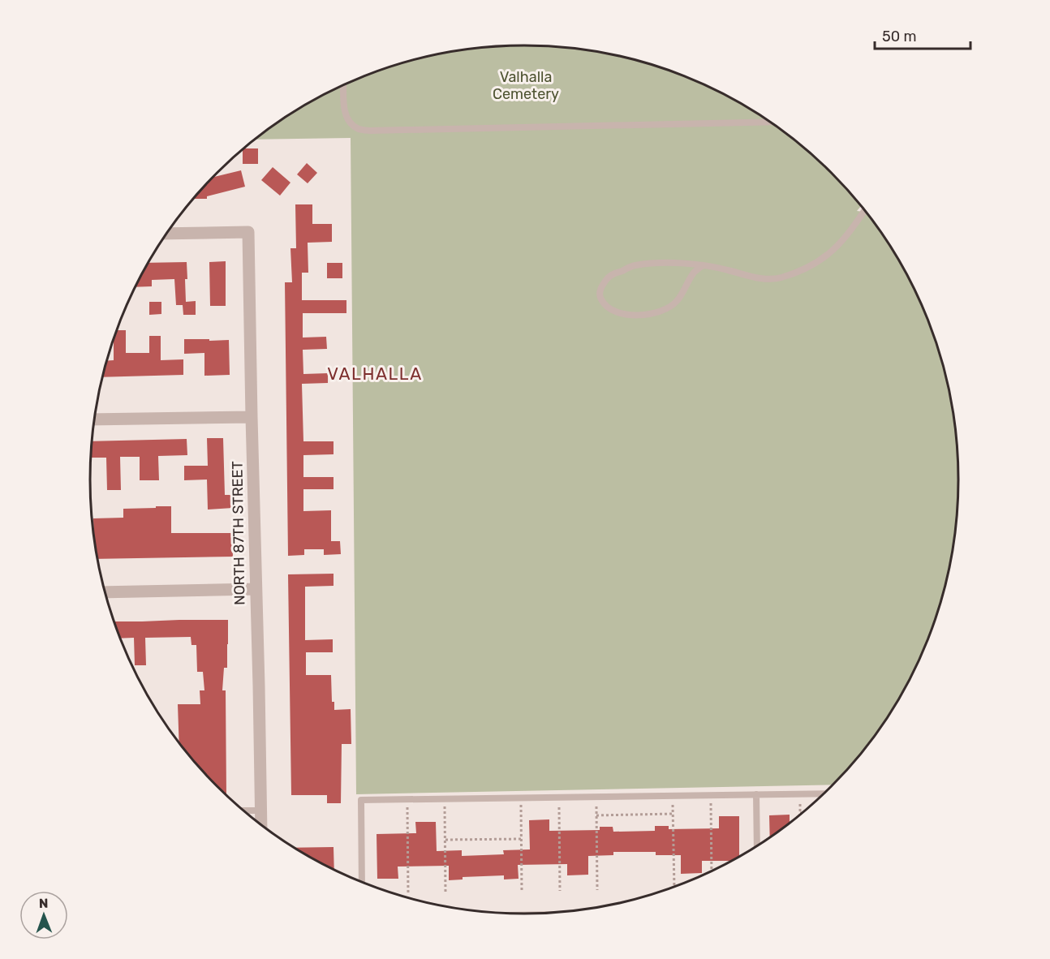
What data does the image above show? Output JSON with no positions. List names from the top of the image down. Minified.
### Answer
{"streets":{"street":["NORTH 87TH STREET"]},"districts":["VALHALLA"],"parks":["Valhalla Cemetery"],"scale_bar":"50 m","north":"top"}
